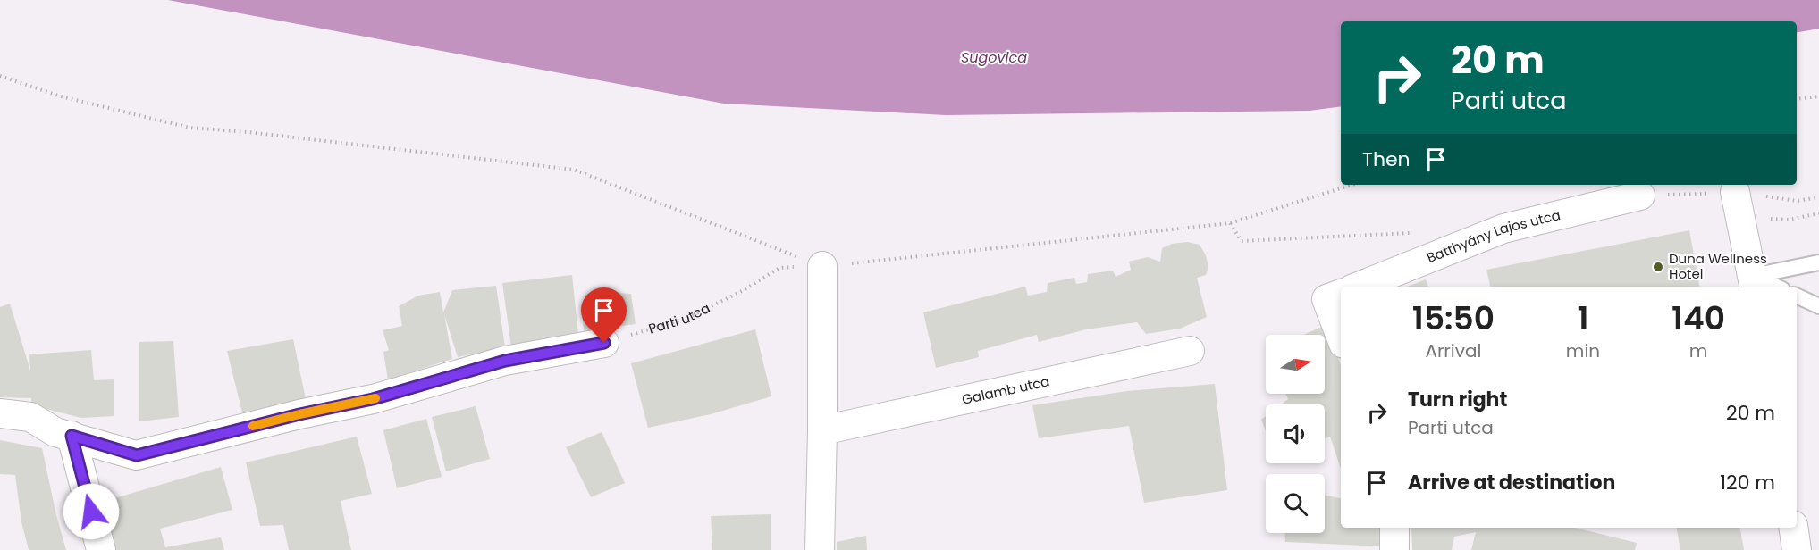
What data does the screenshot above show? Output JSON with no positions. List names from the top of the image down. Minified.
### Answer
{"streets":{"street":["Batthyány Lajos utca","Galamb utca"],"path":["Parti utca"]},"water":["Sugovica"],"places":["Duna Wellness Hotel"],"north":"right","page":{"turn":["20 m","Parti utca"],"then":"Then","eta":["15:50","Arrival","1","min","140","m"],"list":[{"name":"Turn right","note":"Parti utca","value":"20 m"},{"name":"Arrive at destination","value":"120 m"}]}}
